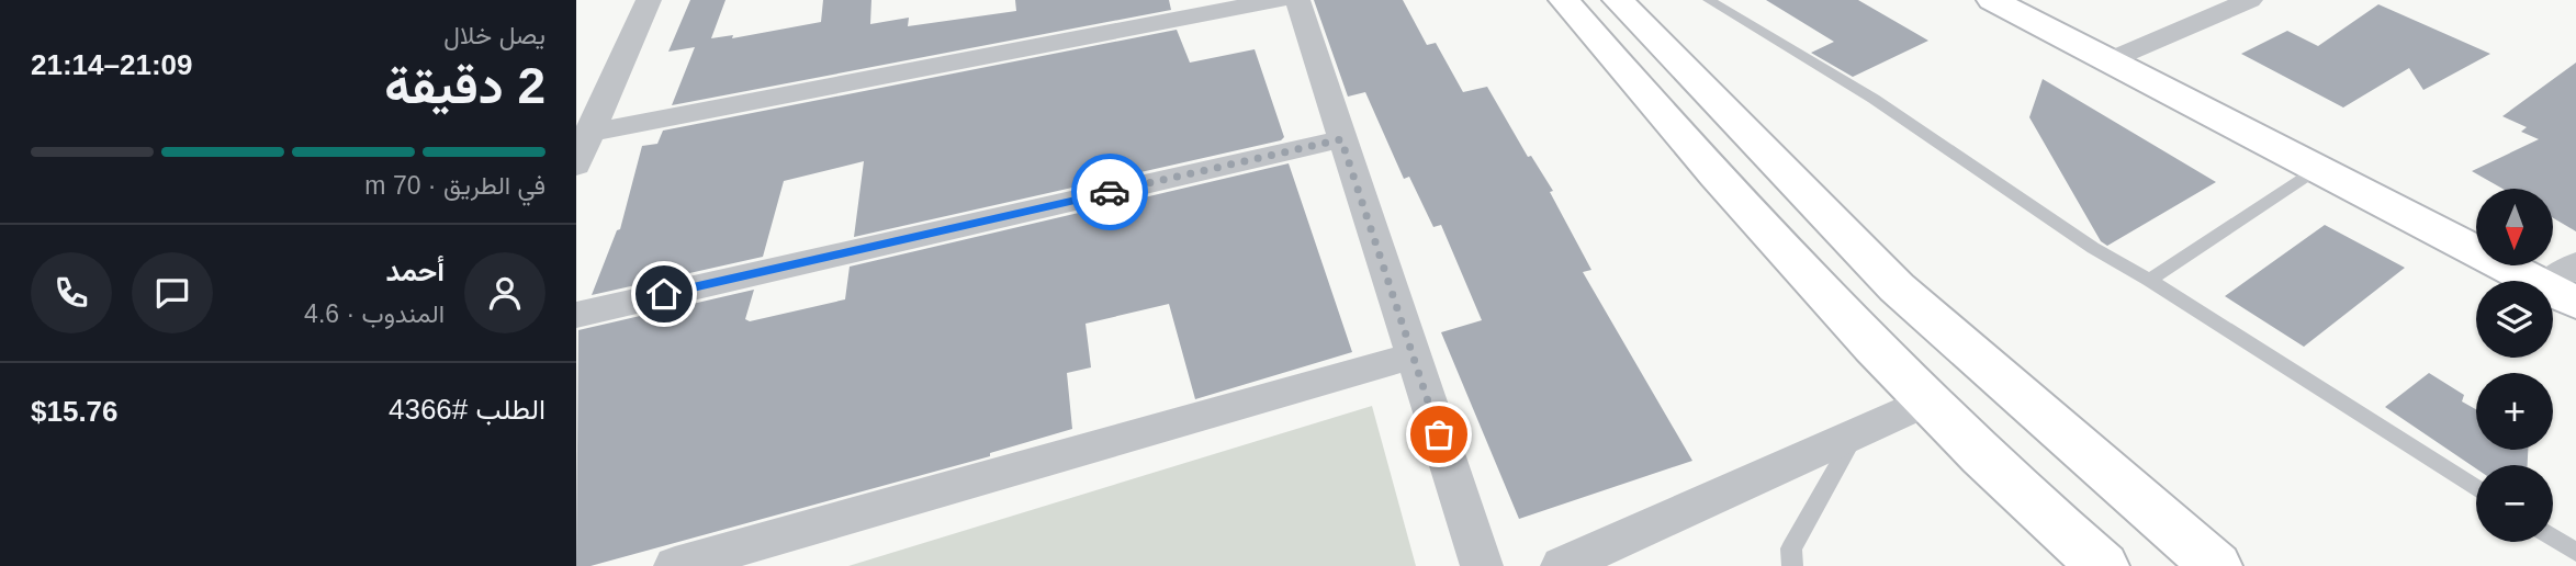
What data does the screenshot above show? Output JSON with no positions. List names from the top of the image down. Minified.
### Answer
{"north":"bottom","page":{"heading":["2 دقيقة","يصل خلال","21:09–21:14"],"panel":["أحمد","المندوب · 4.6","الطلب #4366","$15.76"],"bar":"في الطريق · 70 m","map_buttons":["+","−"]}}
